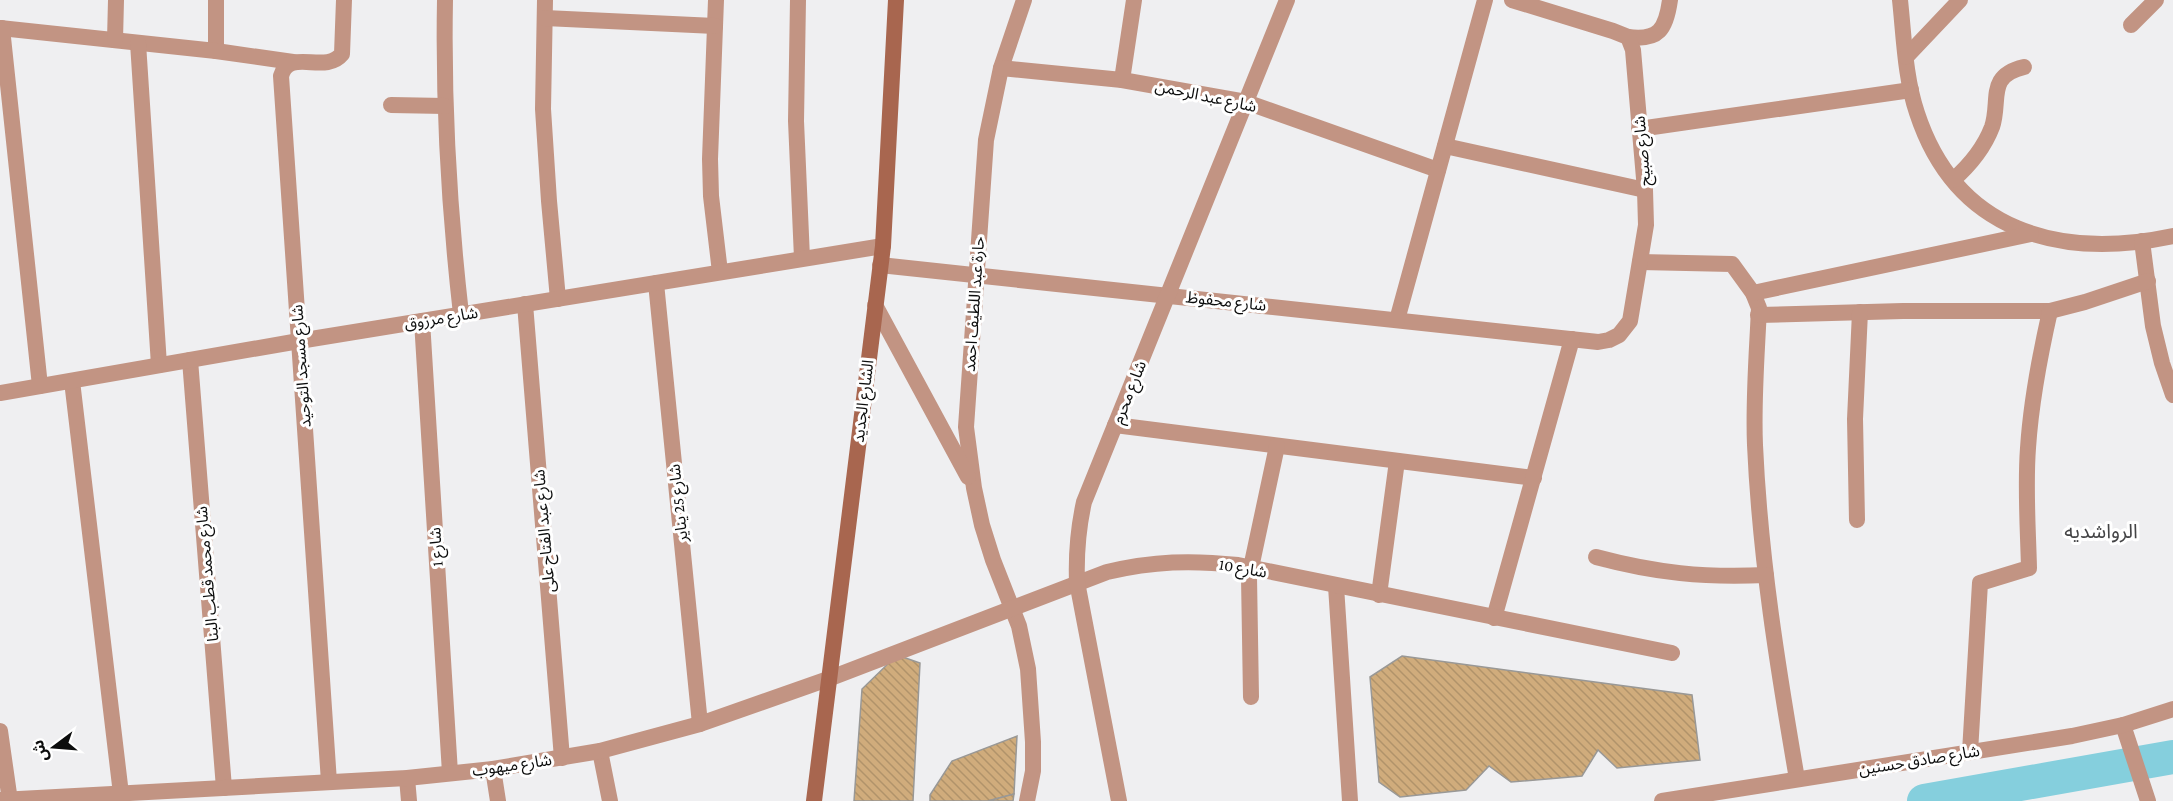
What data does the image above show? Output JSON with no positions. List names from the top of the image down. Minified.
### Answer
{"streets":{"main road":["الشارع الجديد"],"street":["شارع عبد الرحمن","شارع صبيح","شارع محفوظ","حارة عبد اللطيف احمد","شارع مرزوق","شارع مسجد التوحيد","شارع محرم","شارع 25 يناير","شارع عبد الفتاح على","شارع 1","شارع 10","شارع محمد قطب البنا","شارع صادق حسنين","شارع ميهوب"]},"crossings":[["شارع عبد الرحمن","حارة عبد اللطيف احمد"],["شارع عبد الرحمن","شارع محرم"],["شارع صبيح","شارع محفوظ"],["شارع محفوظ","حارة عبد اللطيف احمد"],["شارع محفوظ","شارع محرم"],["شارع محفوظ","الشارع الجديد"],["حارة عبد اللطيف احمد","شارع 10"],["شارع مرزوق","شارع مسجد التوحيد"],["شارع مرزوق","الشارع الجديد"],["شارع مرزوق","شارع 25 يناير"],["شارع مرزوق","شارع عبد الفتاح على"],["شارع مرزوق","شارع 1"],["شارع مرزوق","شارع محمد قطب البنا"],["شارع مسجد التوحيد","شارع ميهوب"],["شارع محرم","شارع 10"],["الشارع الجديد","شارع 10"],["الشارع الجديد","شارع ميهوب"],["شارع 25 يناير","شارع ميهوب"],["شارع عبد الفتاح على","شارع ميهوب"],["شارع 1","شارع ميهوب"],["شارع 10","شارع ميهوب"],["شارع محمد قطب البنا","شارع ميهوب"]],"districts":["الرواشديه"],"north":"left"}
